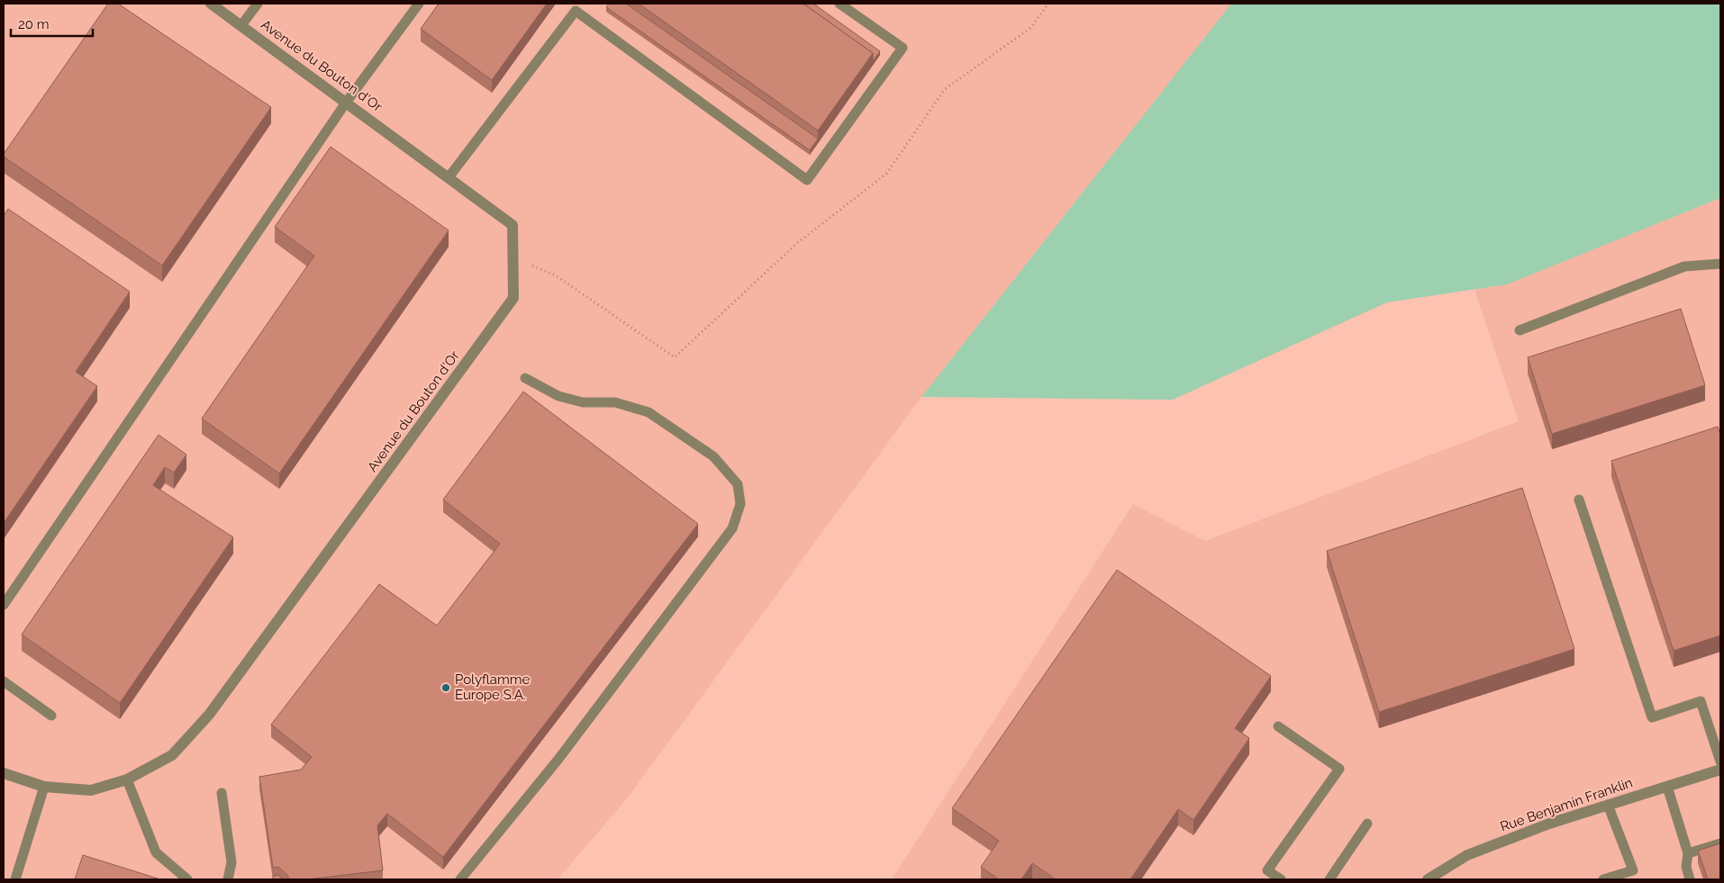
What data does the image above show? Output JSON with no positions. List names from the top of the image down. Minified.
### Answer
{"streets":{"street":["Avenue du Bouton d'Or","Rue Benjamin Franklin"]},"places":["Polyflamme Europe S.A."],"scale_bar":"20 m"}
